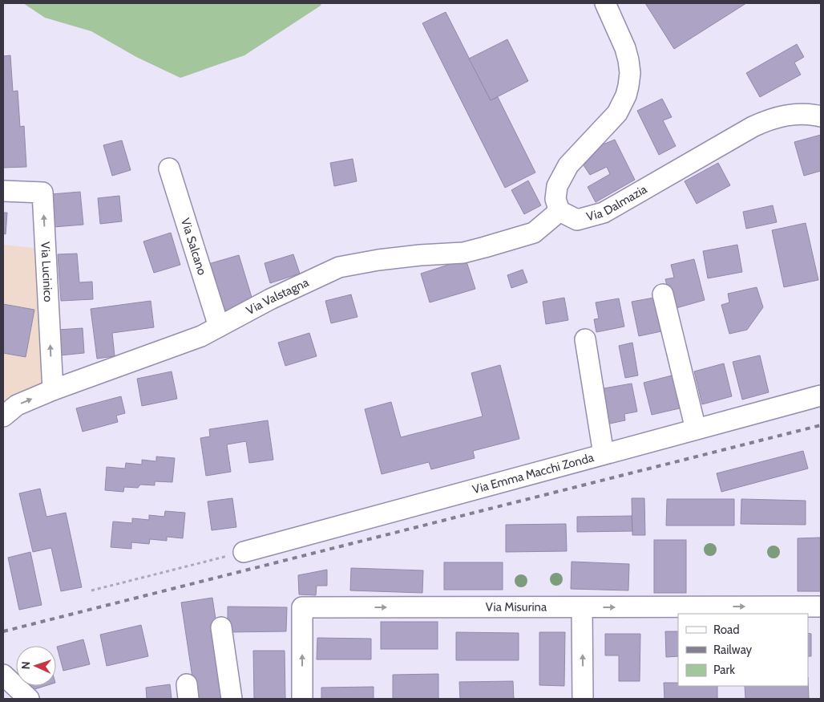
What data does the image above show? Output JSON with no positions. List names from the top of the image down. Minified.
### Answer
{"streets":{"street":["Via Dalmazia","Via Salcano","Via Lucinico","Via Valstagna","Via Emma Macchi Zonda","Via Misurina"]},"crossings":[["Via Dalmazia","Via Valstagna"],["Via Salcano","Via Valstagna"],["Via Lucinico","Via Valstagna"]],"one_way":["Via Lucinico","Via Misurina"],"legend":["Road","Railway","Park"],"north":"left"}
